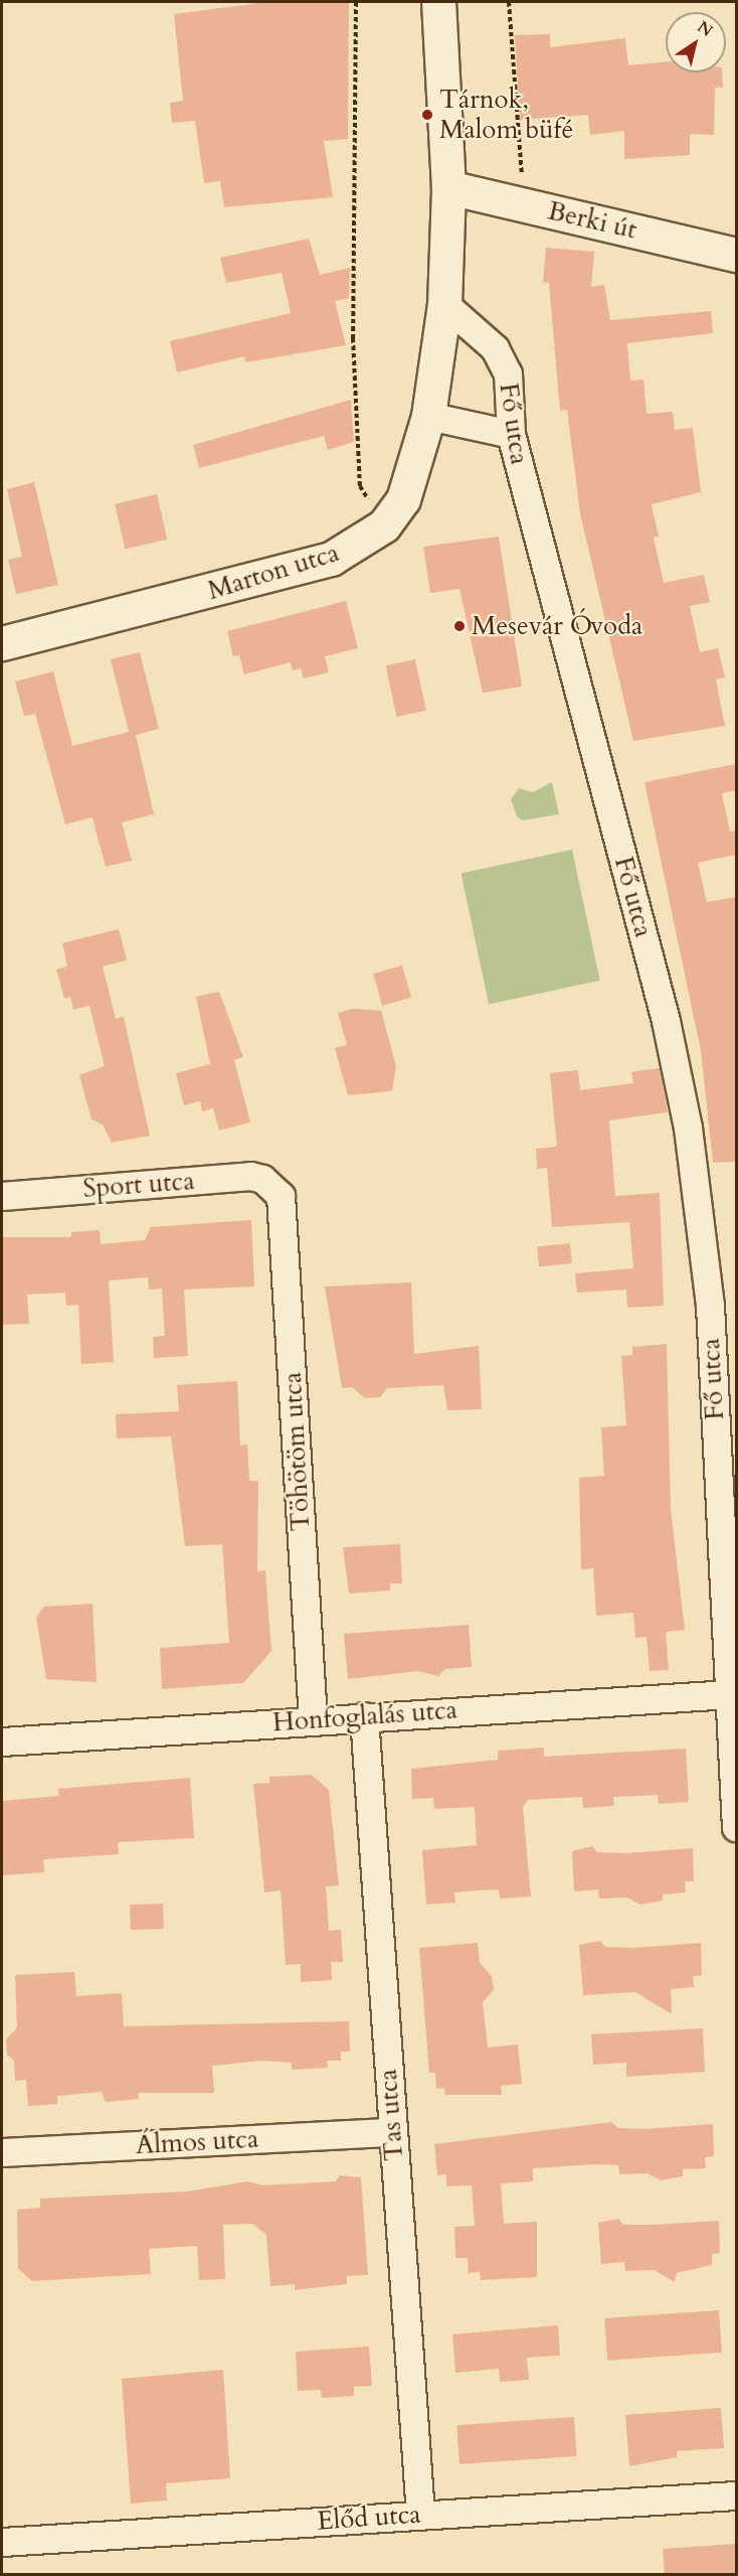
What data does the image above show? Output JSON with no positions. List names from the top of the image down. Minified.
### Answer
{"streets":{"street":["Berki út","Fő utca","Marton utca","Sport utca","Töhötöm utca","Honfoglalás utca","Tas utca","Álmos utca","Előd utca"]},"crossings":[["Fő utca","Marton utca"],["Fő utca","Honfoglalás utca"],["Sport utca","Töhötöm utca"],["Töhötöm utca","Honfoglalás utca"],["Honfoglalás utca","Tas utca"],["Tas utca","Álmos utca"],["Tas utca","Előd utca"]],"places":["Tárnok, Malom büfé","Mesevár Óvoda"],"north":"top right"}
